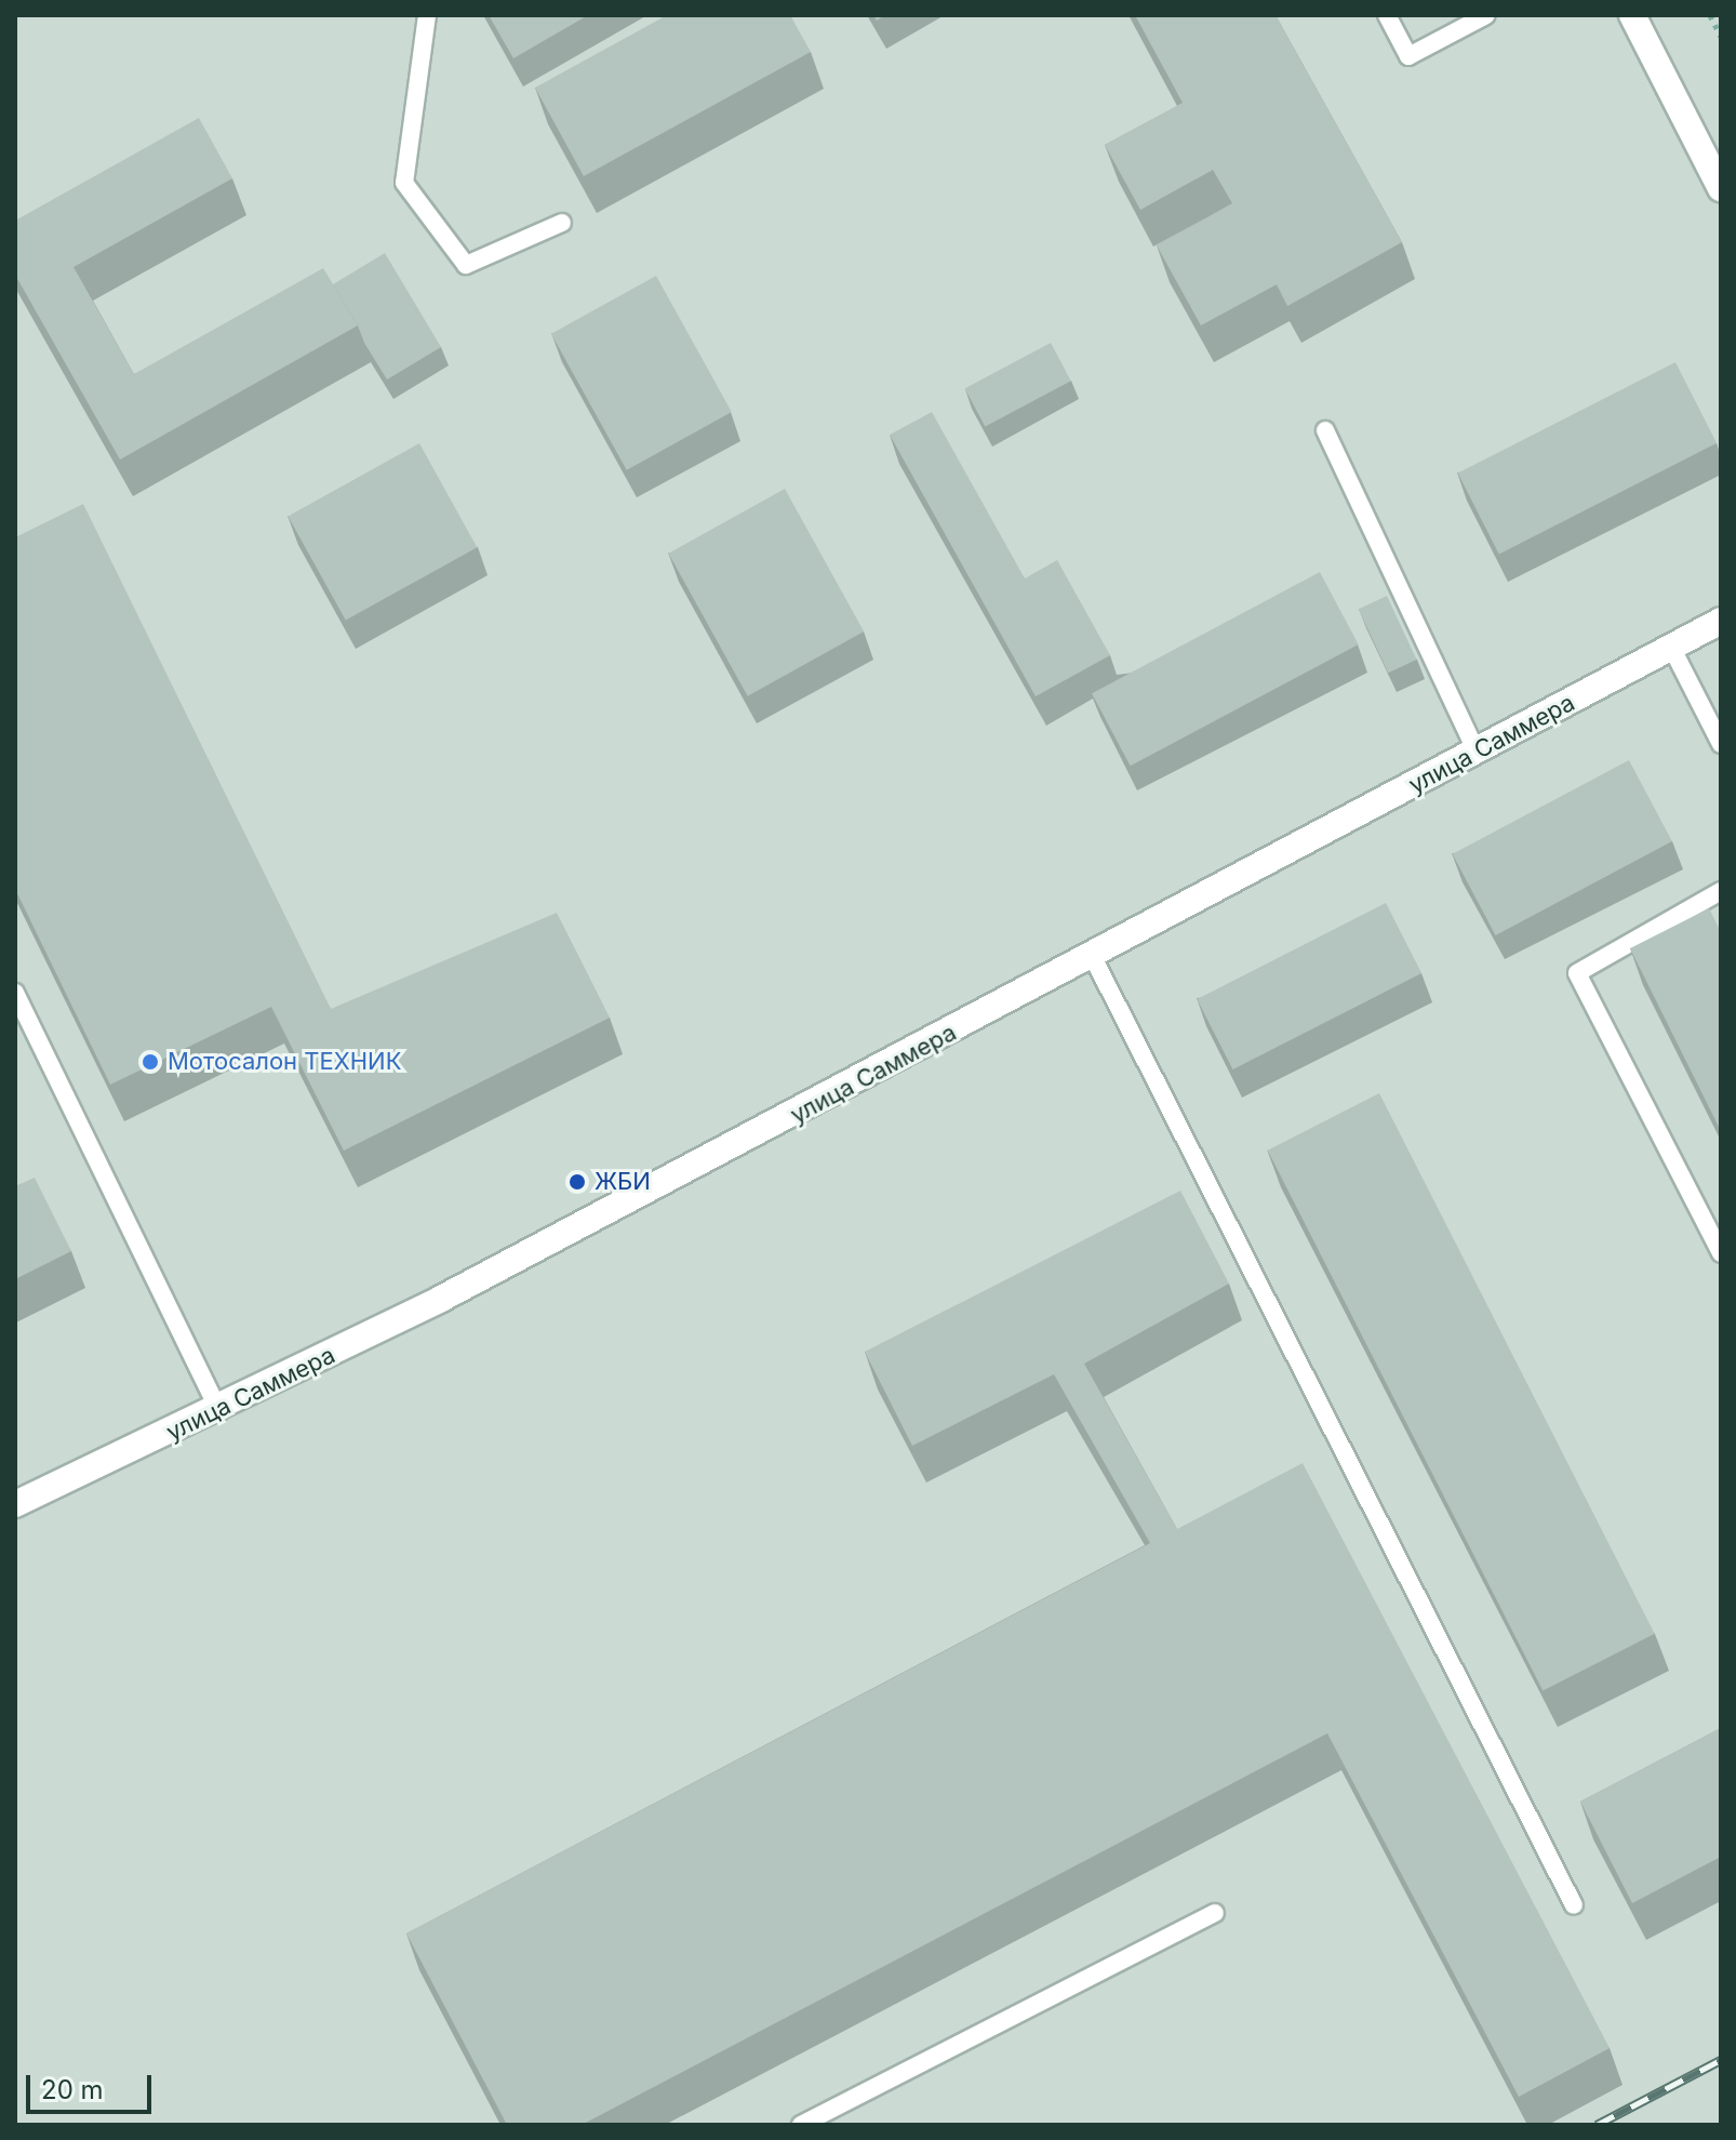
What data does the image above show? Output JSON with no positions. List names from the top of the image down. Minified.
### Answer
{"streets":{"street":["улица Саммера"]},"places":["Мотосалон ТЕХНИК","ЖБИ"],"scale_bar":"20 m"}
